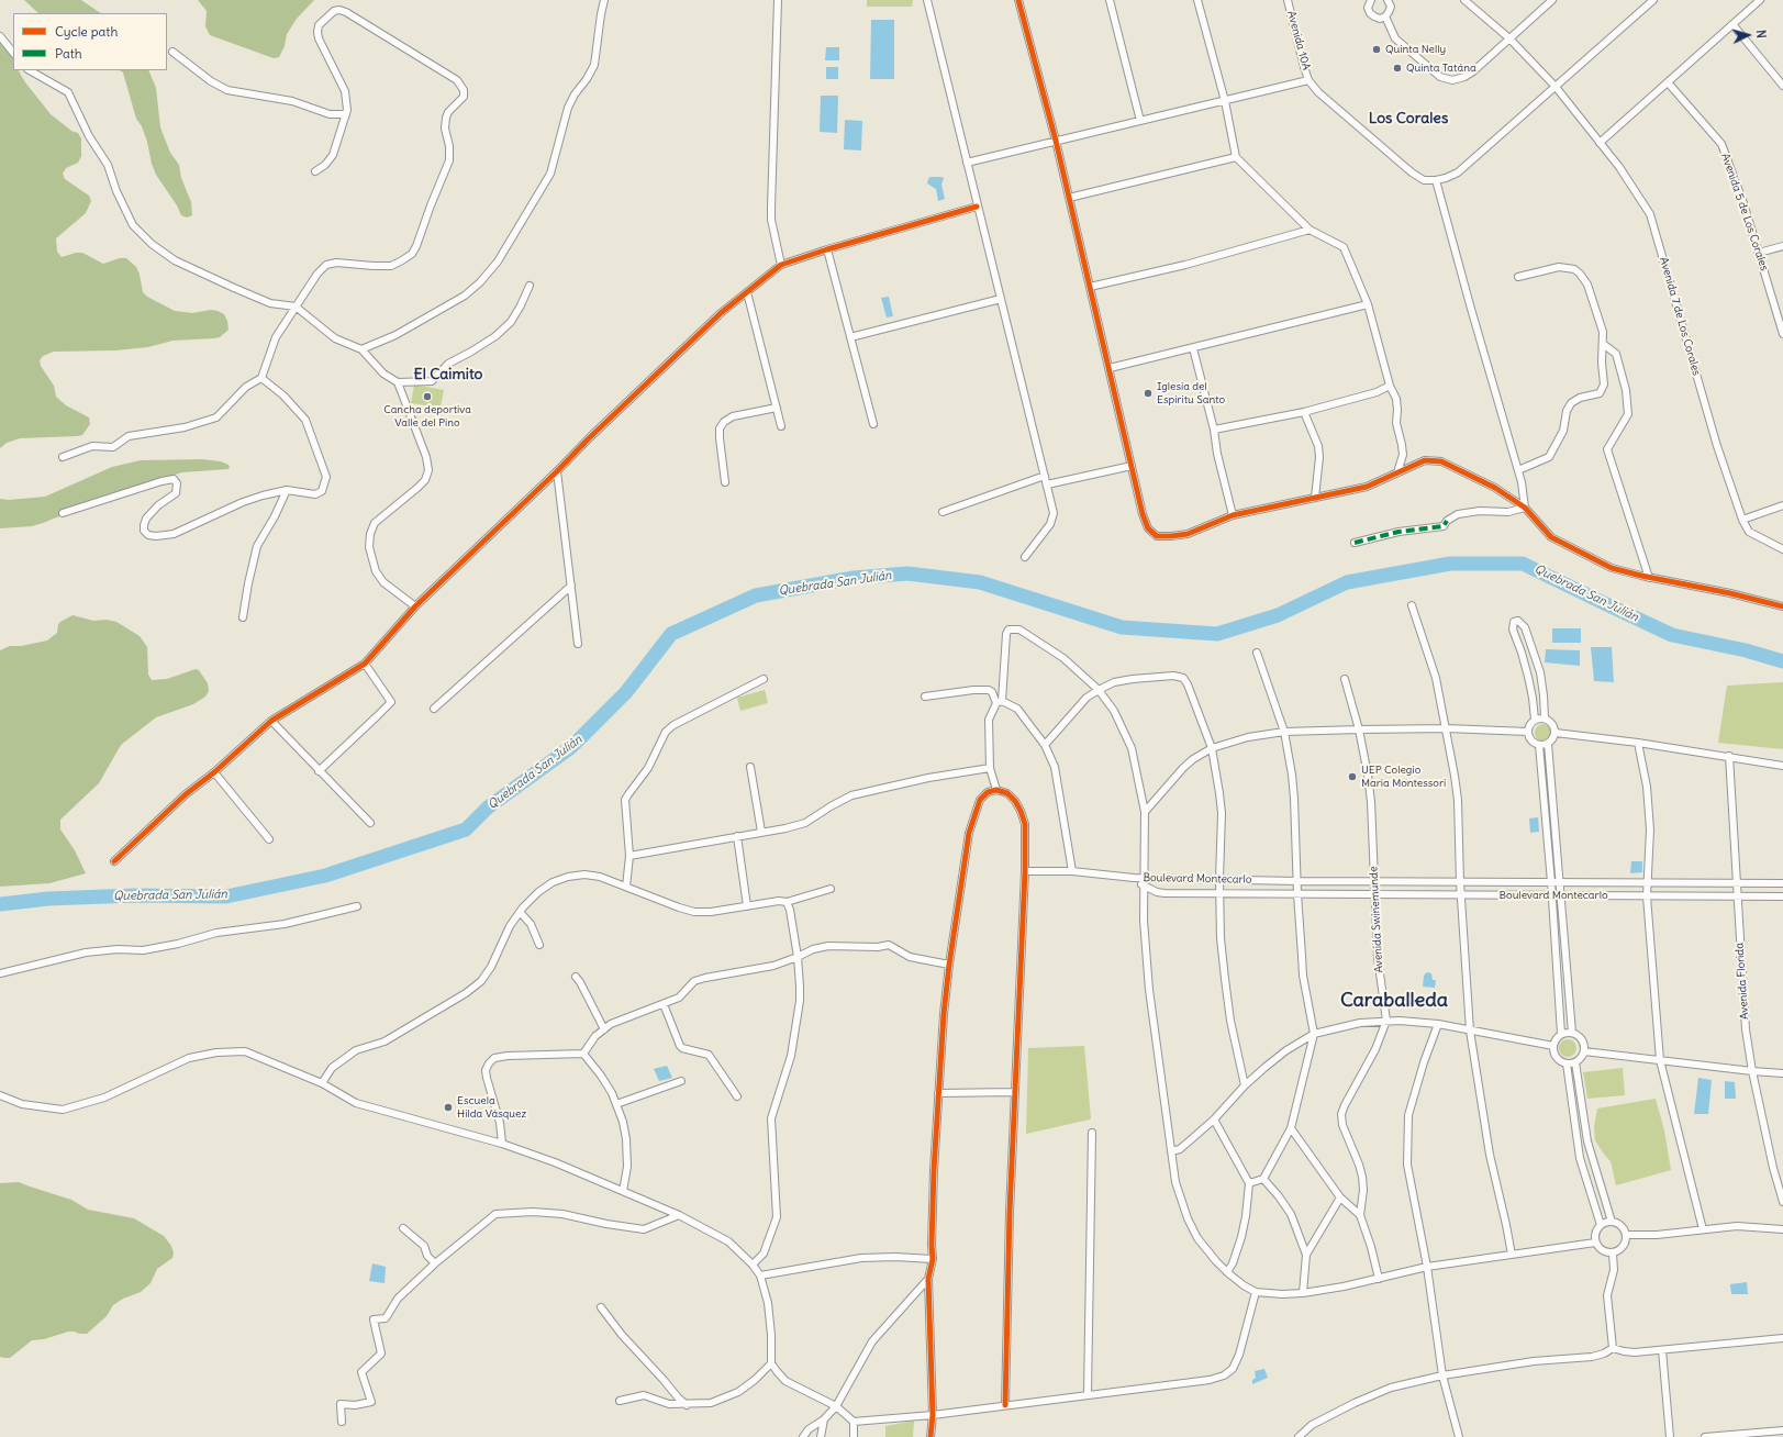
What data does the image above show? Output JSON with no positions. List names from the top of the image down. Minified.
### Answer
{"streets":{"street":["Avenida 10A","Avenida 5 de Los Corales","Avenida 7 de Los Corales","Boulevard Montecarlo","Avenida Swinemunde","Avenida Florida"]},"crossings":[["Boulevard Montecarlo","Avenida Swinemunde"],["Boulevard Montecarlo","Avenida Florida"]],"districts":["Los Corales","El Caimito","Caraballeda"],"water":["Quebrada San Julián"],"places":["Quinta Nelly","Quinta Tatána","Iglesia del Espíritu Santo","Cancha deportiva Valle del Pino","UEP Colegio Maria Montessori","Escuela Hilda Vásquez"],"legend":["Cycle path","Path"],"north":"right"}
